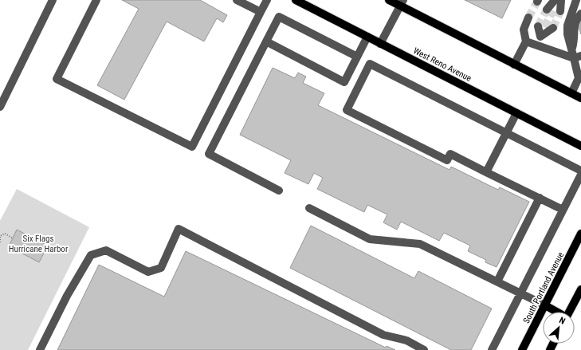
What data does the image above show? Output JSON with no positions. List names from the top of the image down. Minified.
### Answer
{"streets":{"main road":["West Reno Avenue","South Portland Avenue"]},"parks":["Six Flags Hurricane Harbor"],"north":"top right"}
